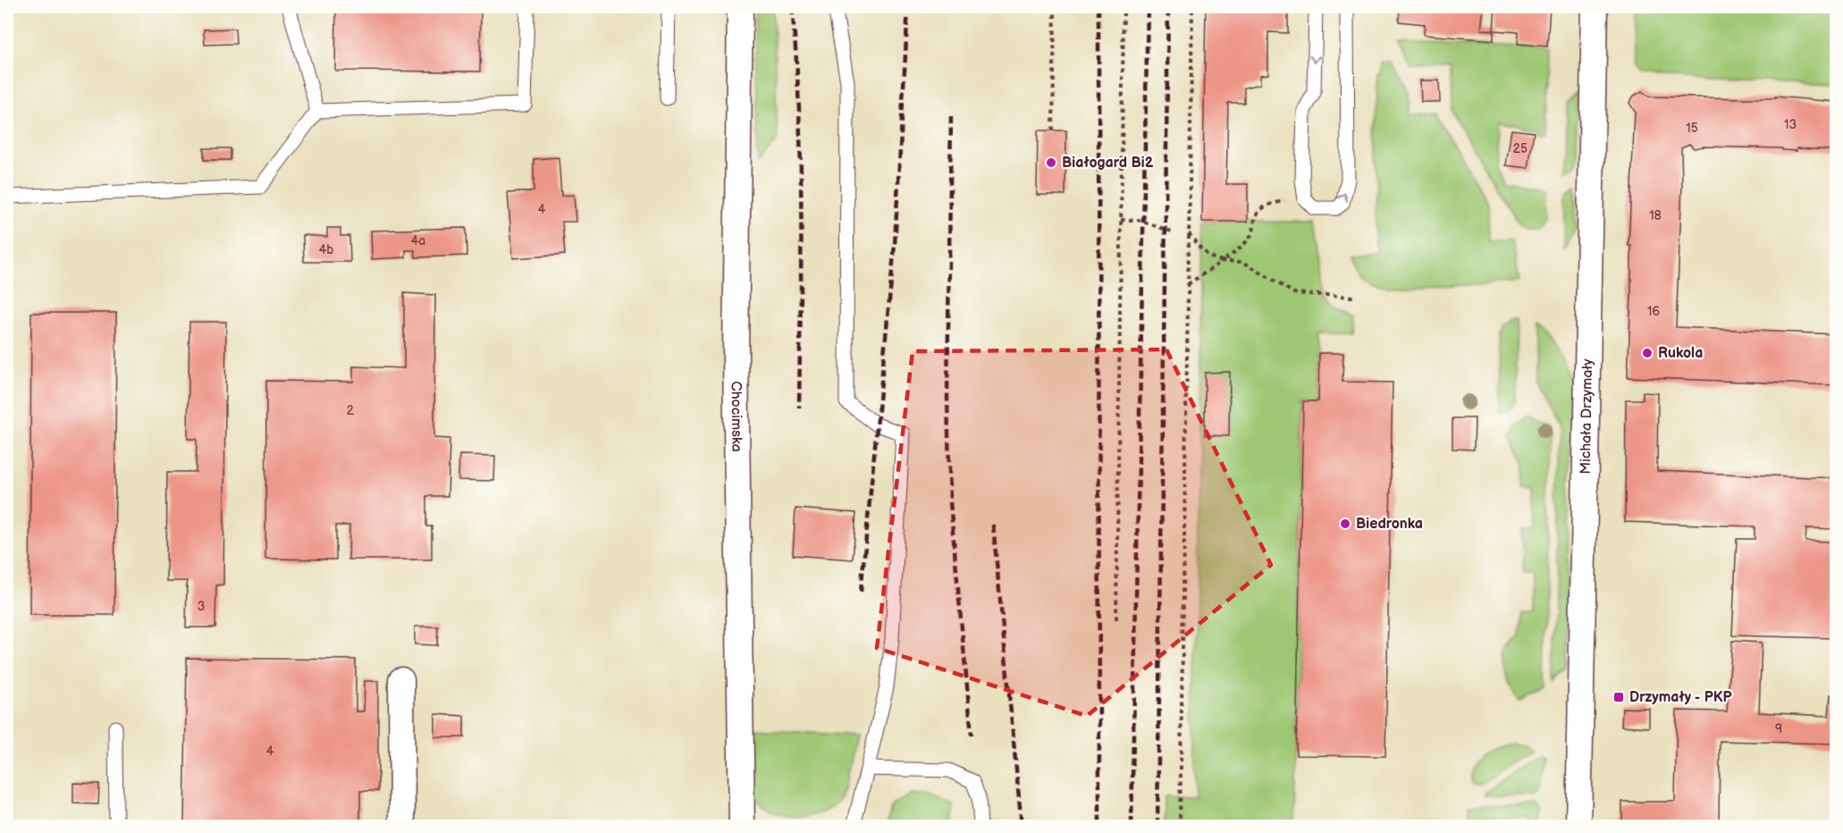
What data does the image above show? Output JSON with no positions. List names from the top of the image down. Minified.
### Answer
{"streets":{"street":["Chocimska","Michała Drzymały"]},"places":{"other":["Białogard Bi2","Rukola","Biedronka"],"transit":["Drzymały - PKP"]},"house_numbers":["13","15","25","4","18","4a","4b","16","2","3","9","4"]}
